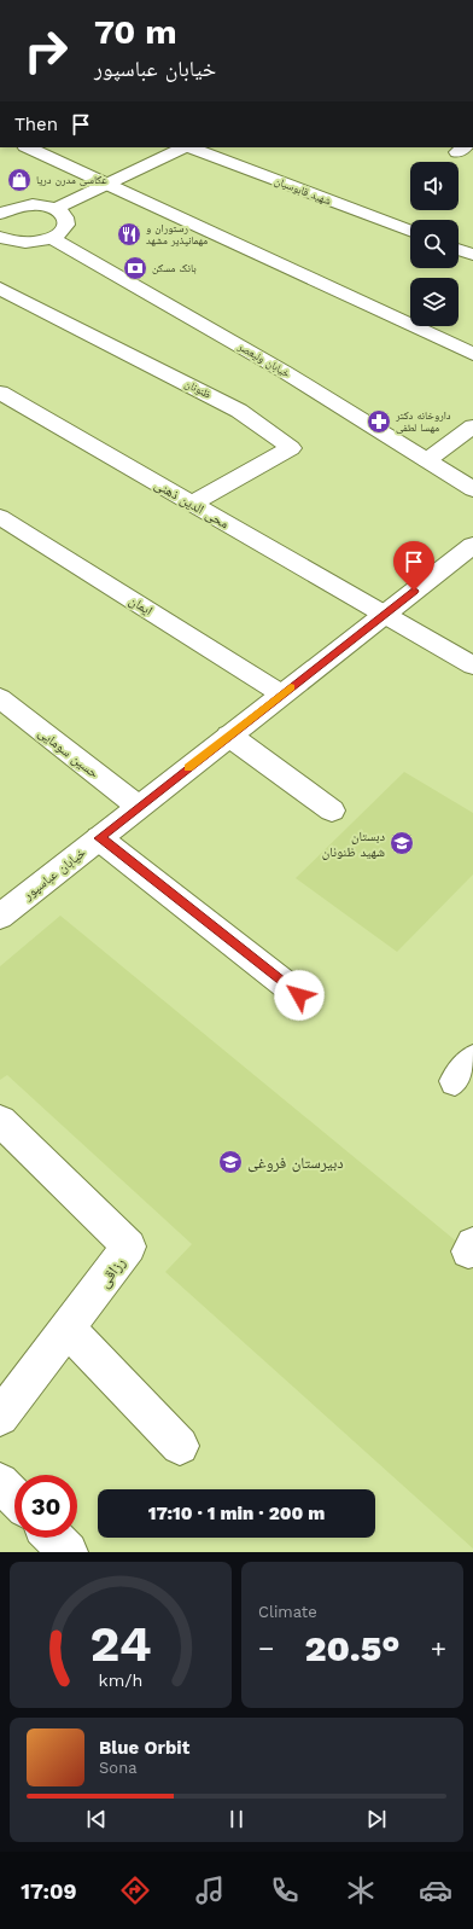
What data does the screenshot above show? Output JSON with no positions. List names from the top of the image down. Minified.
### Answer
{"streets":{"street":["شهید قابوسیان","خیابان ولیعصر","ظنونان","محی الدین ذهنی","ایمان","حسین سومایی","خیابان عباسپور","رزاقی"]},"crossings":[["ظنونان","محی الدین ذهنی"],["محی الدین ذهنی","خیابان عباسپور"],["ایمان","خیابان عباسپور"],["حسین سومایی","خیابان عباسپور"]],"places":{"shop":["عکاسی مدرن دریا"],"restaurant":["رستوران و مهمانپذیر مشهد"],"bank":["بانک مسکن"],"pharmacy":["داروخانه دکتر مهسا لطفی"],"school or university":["دبستان شهید ظنونان","دبیرستان فروغی"]},"page":{"turn":["70 m","خیابان عباسپور"],"then":"Then","limit":"30","trip":"17:10 · 1 min · 200 m","tile":"Climate","heat":["−","20.5°","+"],"song":["Blue Orbit","Sona"],"tabs":"17:09","gauge":["24","km/h"]}}
